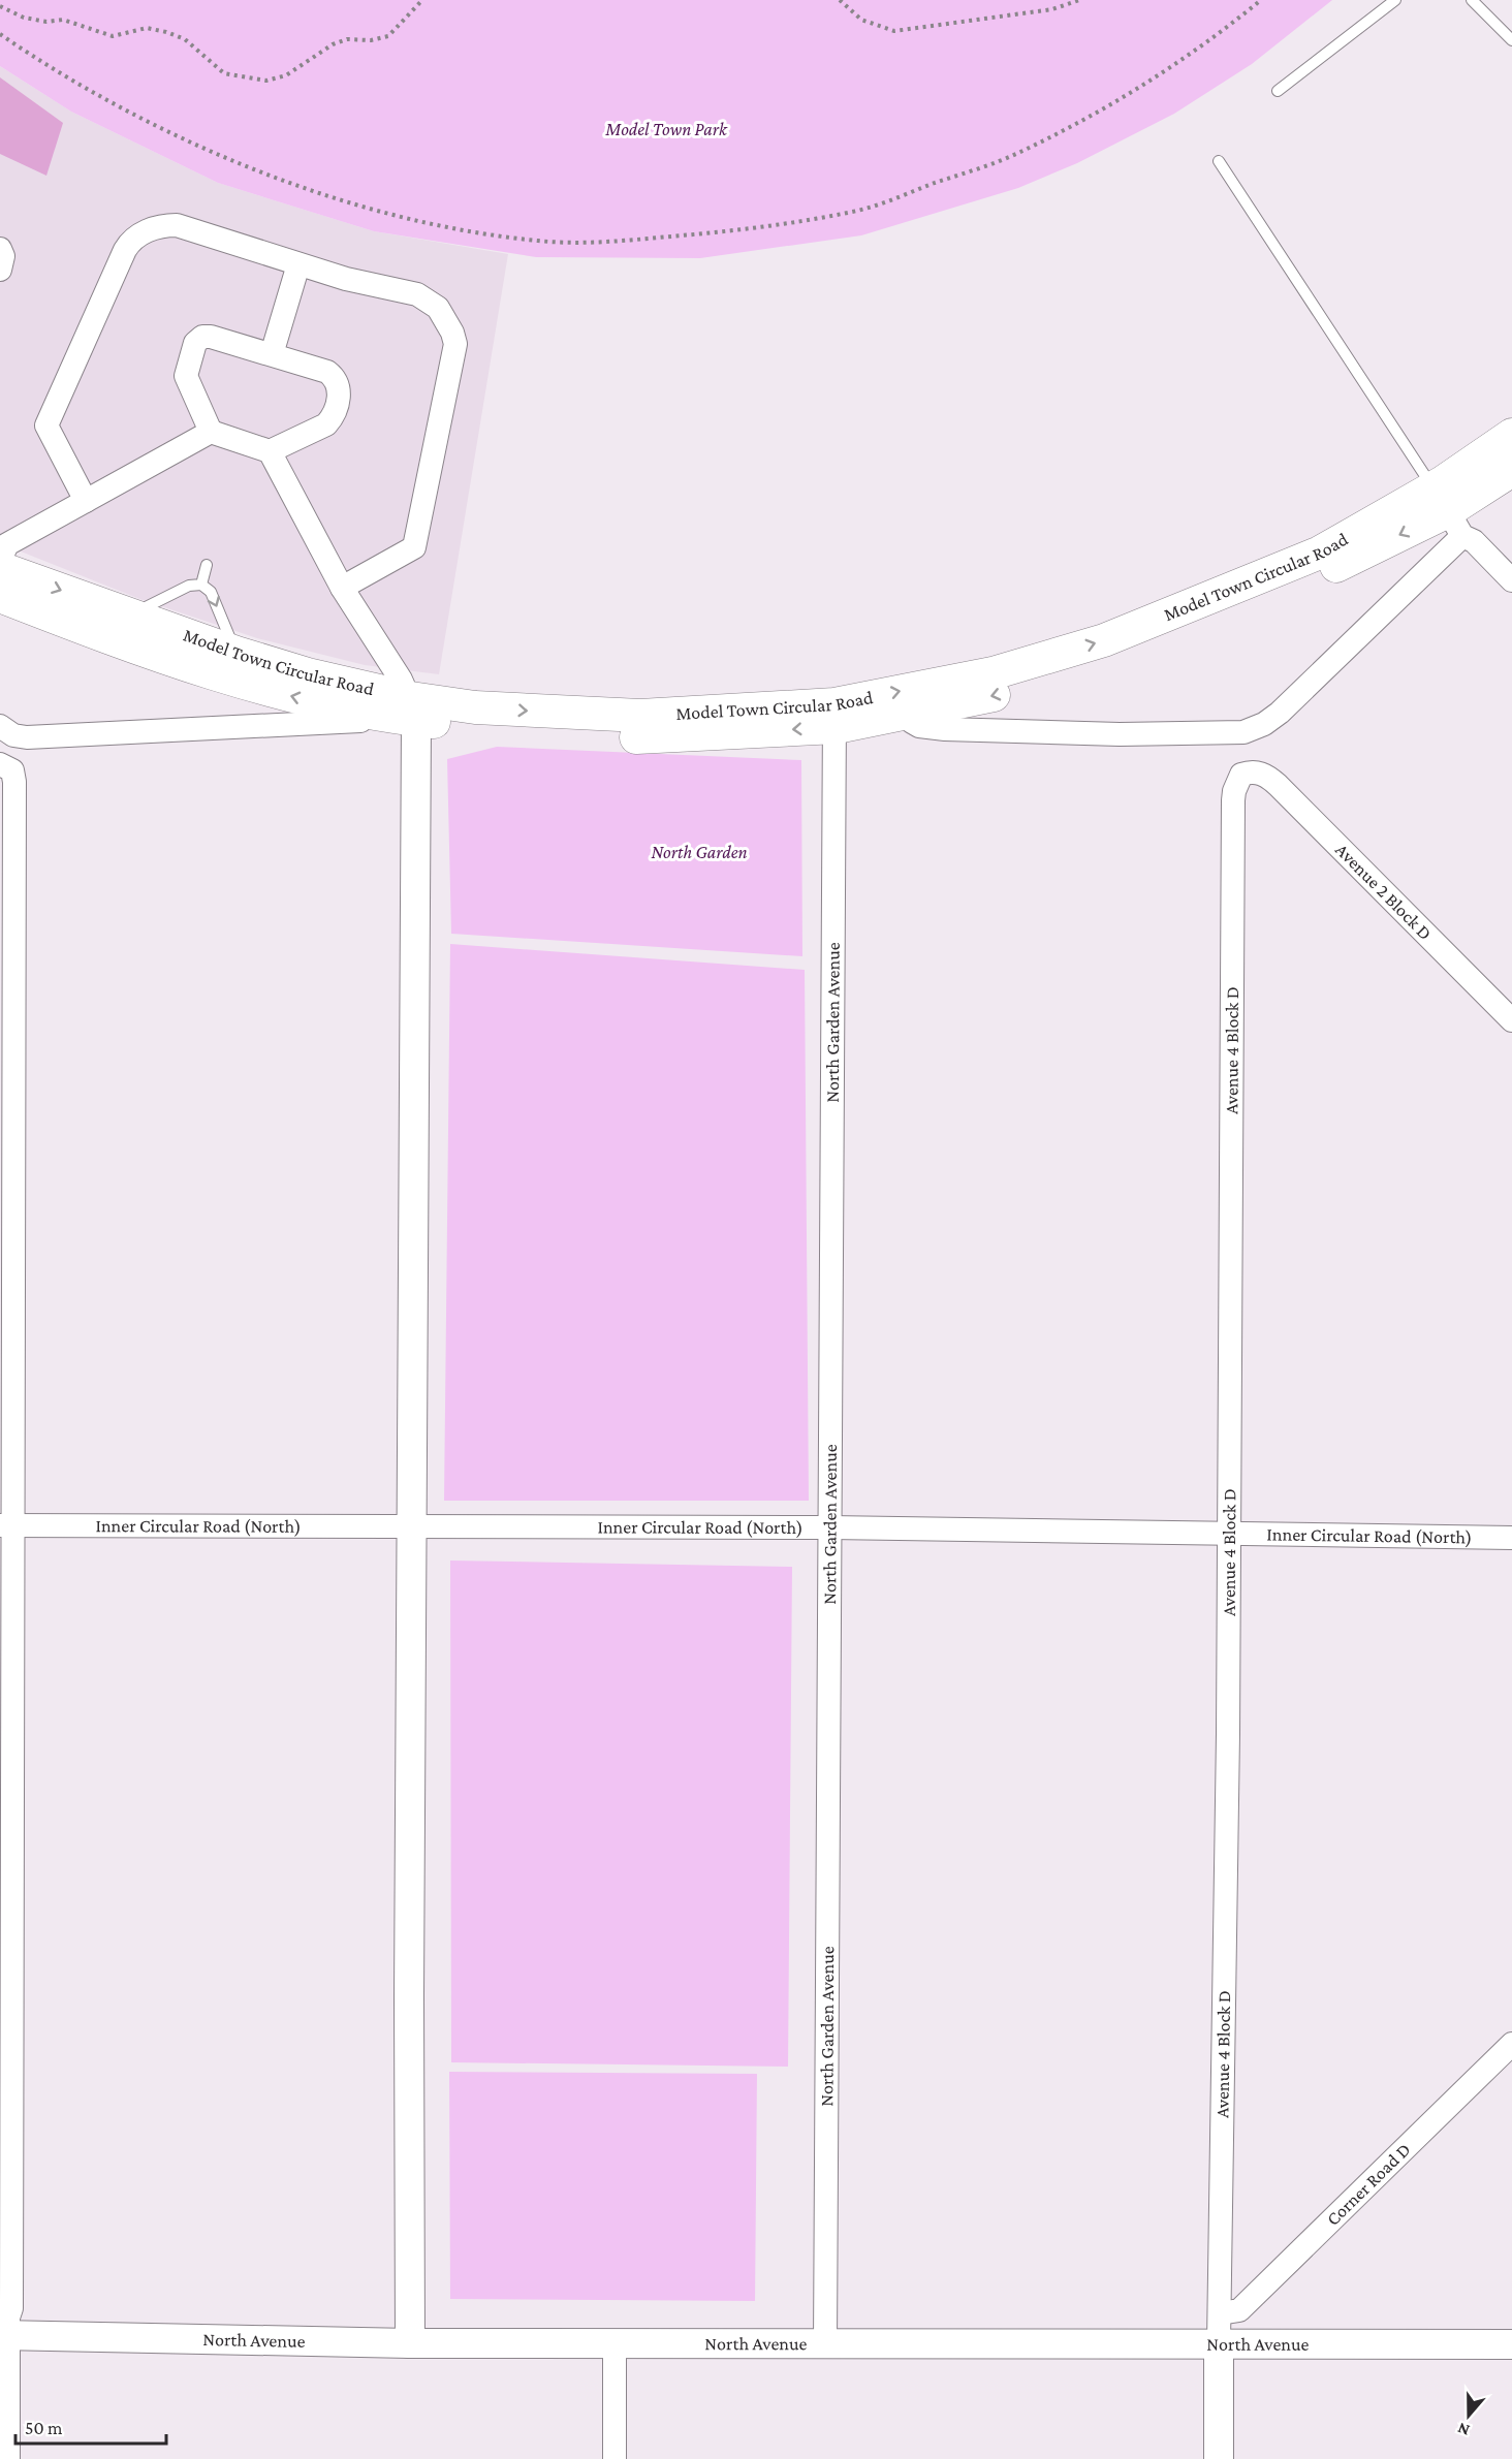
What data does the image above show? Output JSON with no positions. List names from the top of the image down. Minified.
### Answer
{"streets":{"main road":["Model Town Circular Road"],"street":["Avenue 2 Block D","North Garden Avenue","Avenue 4 Block D","Inner Circular Road (North)","Corner Road D","North Avenue"]},"crossings":[["Model Town Circular Road","North Garden Avenue"],["Avenue 2 Block D","Avenue 4 Block D"],["North Garden Avenue","Inner Circular Road (North)"],["North Garden Avenue","North Avenue"],["Avenue 4 Block D","Inner Circular Road (North)"],["Avenue 4 Block D","Corner Road D"],["Avenue 4 Block D","North Avenue"]],"parks":["Model Town Park","North Garden"],"scale_bar":"50 m","north":"bottom"}
